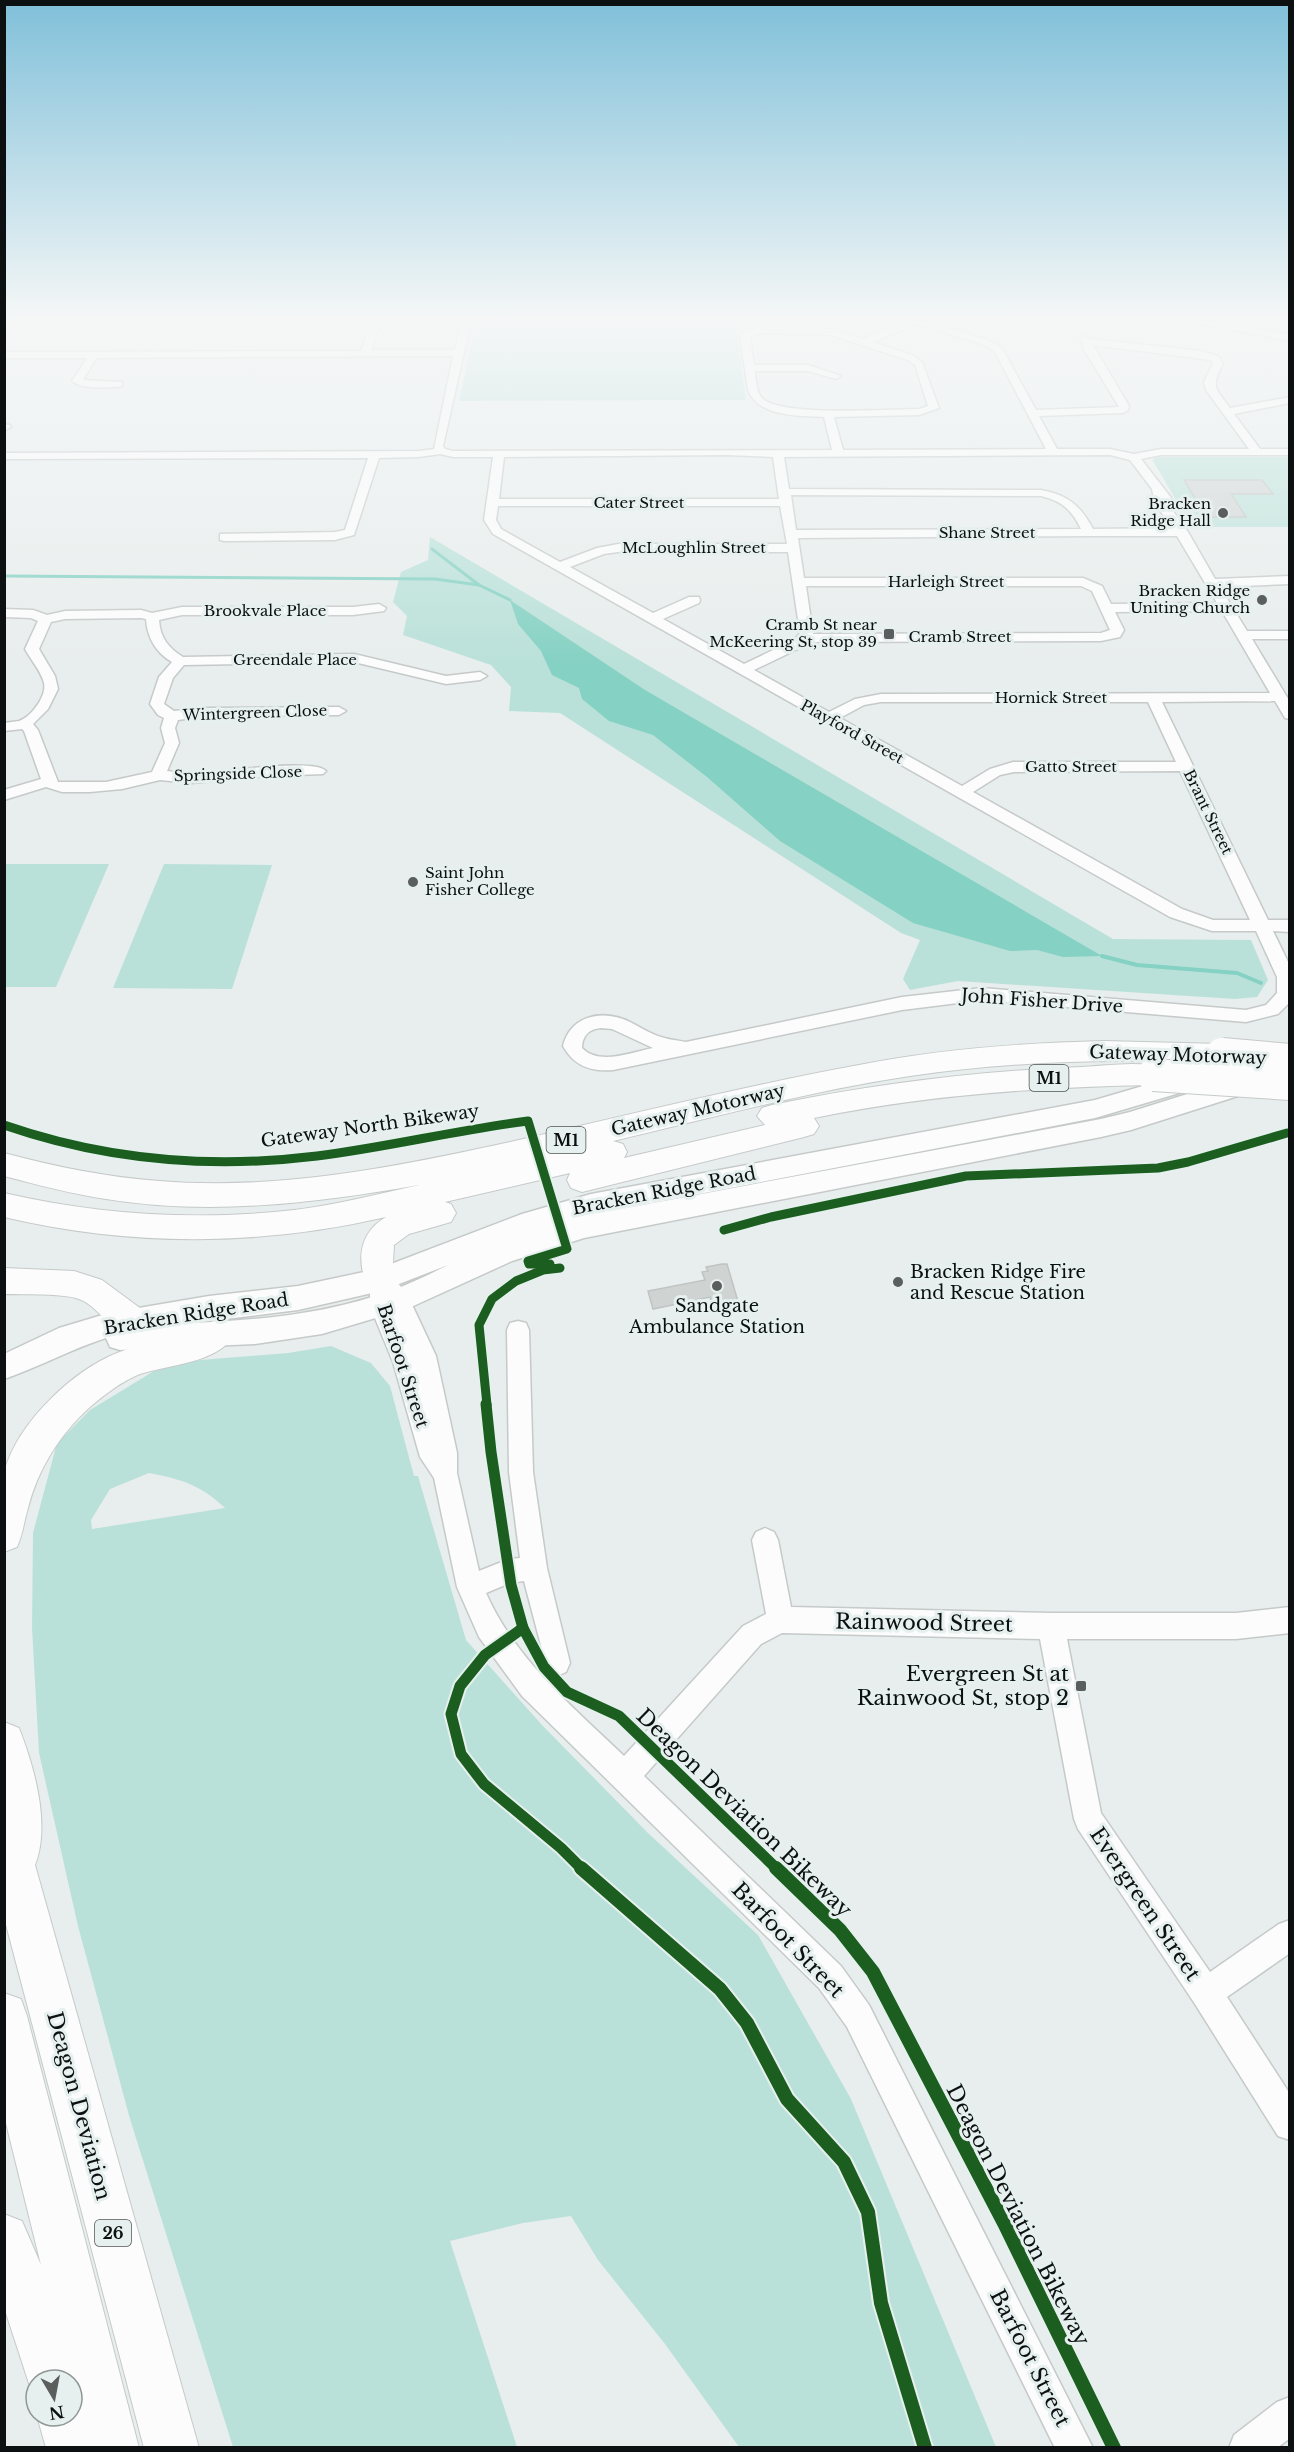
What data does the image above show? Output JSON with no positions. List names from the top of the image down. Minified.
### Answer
{"streets":{"highway":["Gateway Motorway","M1","Deagon Deviation","26"],"main road":["Bracken Ridge Road"],"street":["Cater Street","Shane Street","McLoughlin Street","Harleigh Street","Brookvale Place","Cramb Street","Greendale Place","Hornick Street","Wintergreen Close","Playford Street","Gatto Street","Springside Close","Brant Street","John Fisher Drive","Barfoot Street","Rainwood Street","Evergreen Street"],"cycle path":["Gateway North Bikeway","Deagon Deviation Bikeway"]},"crossings":[["Cater Street","Shane Street"],["Cater Street","Playford Street"],["McLoughlin Street","Playford Street"],["Harleigh Street","Cramb Street"],["Hornick Street","Playford Street"],["Hornick Street","Brant Street"],["Playford Street","Gatto Street"],["Playford Street","Brant Street"],["Playford Street","John Fisher Drive"],["Gatto Street","Brant Street"],["Brant Street","John Fisher Drive"],["Bracken Ridge Road","Barfoot Street"],["Barfoot Street","Rainwood Street"],["Rainwood Street","Evergreen Street"]],"places":{"other":["Bracken Ridge Hall","Bracken Ridge Uniting Church","Saint John Fisher College","Bracken Ridge Fire and Rescue Station","Sandgate Ambulance Station"],"transit":["Cramb St near McKeering St, stop 39","Evergreen St at Rainwood St, stop 2"]},"north":"bottom"}
